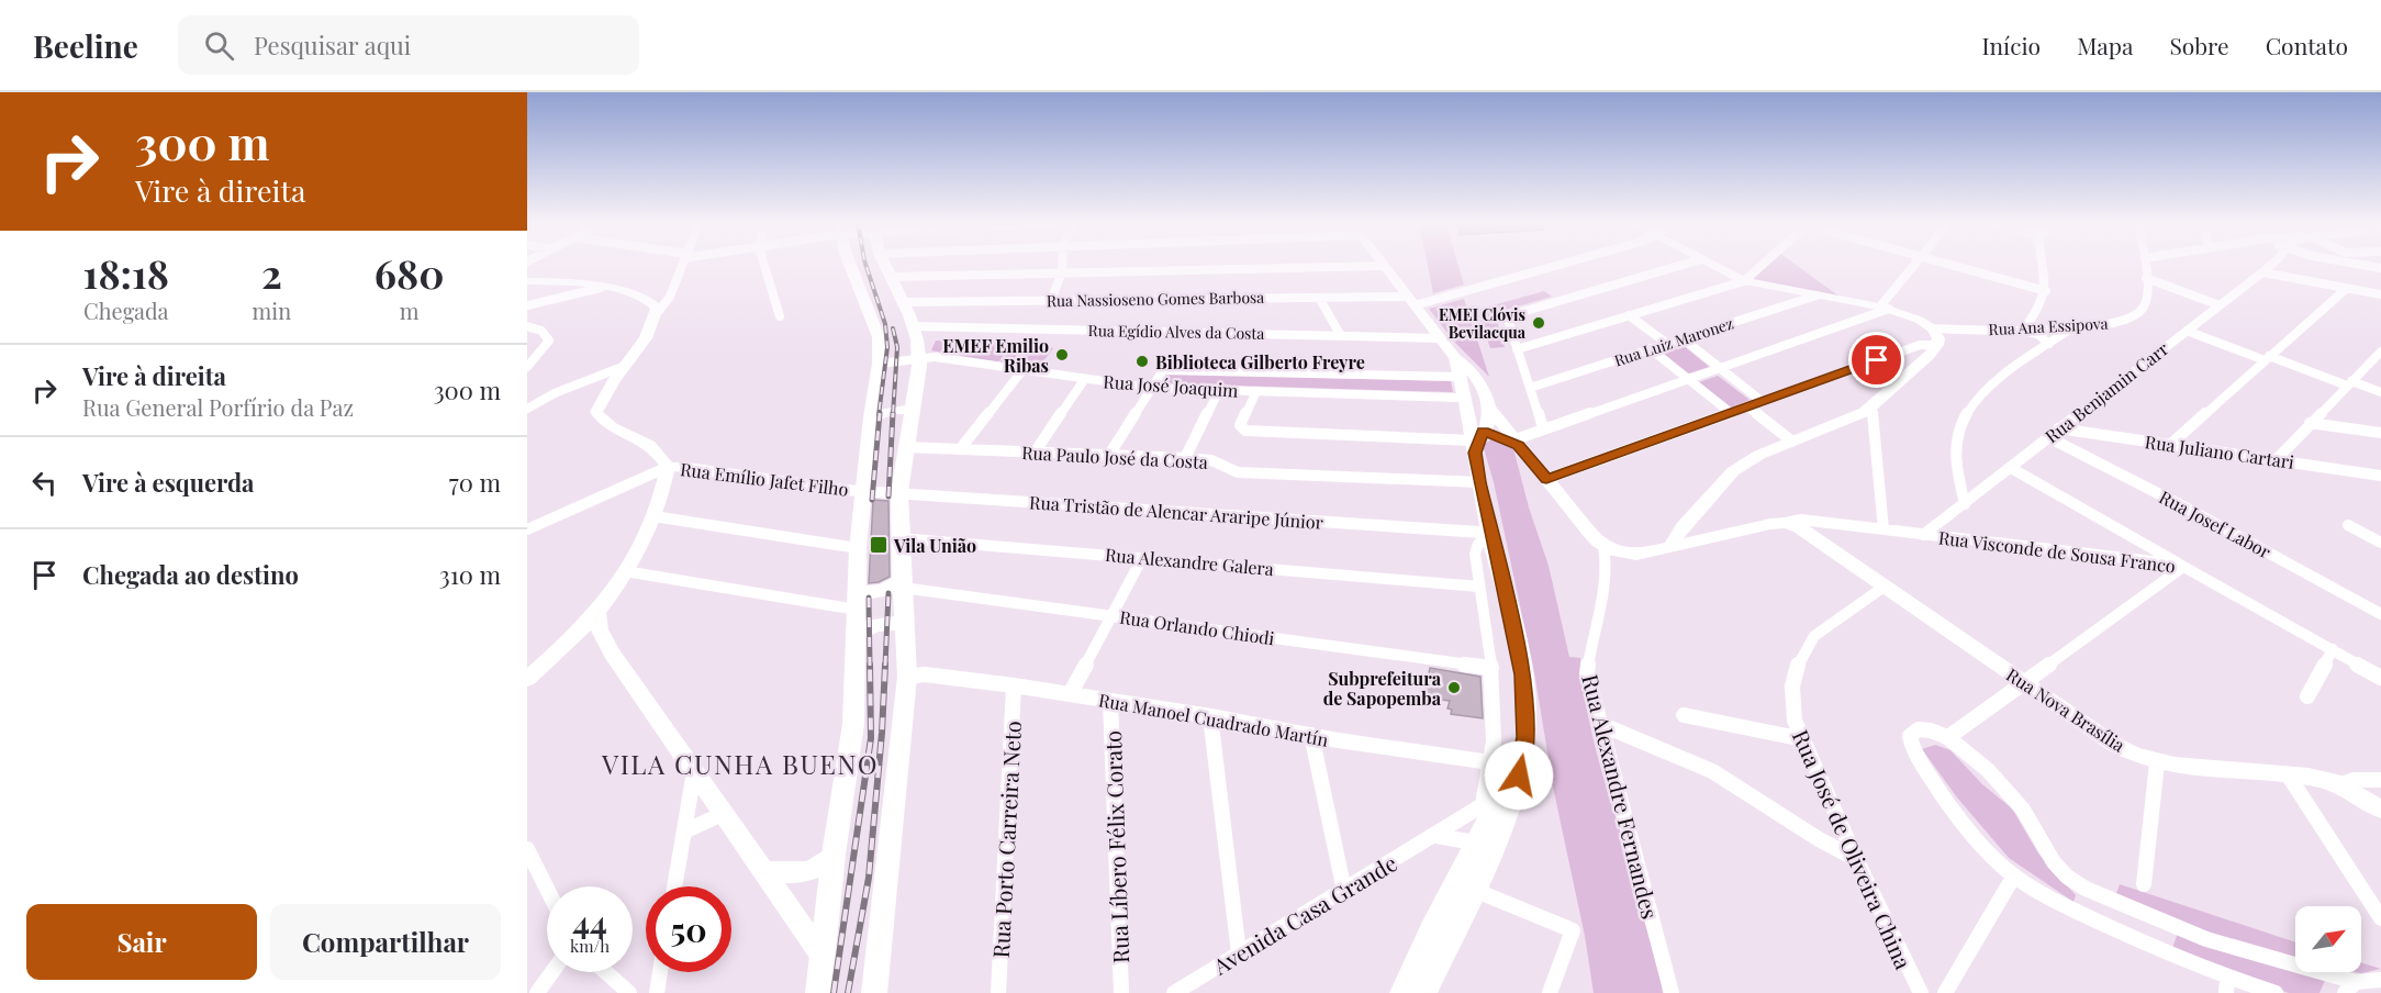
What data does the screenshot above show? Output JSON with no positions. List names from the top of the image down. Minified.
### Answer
{"streets":{"main road":["Rua José Joaquim","Rua Emílio Jafet Filho","Rua Tristão de Alencar Araripe Júnior","Rua Nova Brasília"],"street":["Rua Nassioseno Gomes Barbosa","Rua Ana Essipova","Rua Egídio Alves da Costa","Rua Luiz Maronez","Rua Benjamin Carr","Rua Juliano Cartari","Rua Paulo José da Costa","Rua Josef Labor","Rua Visconde de Sousa Franco","Rua Alexandre Galera","Rua Orlando Chiodi","Rua Manoel Cuadrado Martín","Rua Alexandre Fernandes","Rua Porto Carreira Neto","Rua Líbero Félix Corato","Rua José de Oliveira China","Avenida Casa Grande"]},"crossings":[["Rua Benjamin Carr","Rua Juliano Cartari"],["Rua Benjamin Carr","Rua Josef Labor"],["Rua Benjamin Carr","Rua Visconde de Sousa Franco"],["Rua Emílio Jafet Filho","Rua Tristão de Alencar Araripe Júnior"],["Rua Visconde de Sousa Franco","Rua Nova Brasília"],["Rua Nova Brasília","Rua José de Oliveira China"],["Rua Manoel Cuadrado Martín","Rua Porto Carreira Neto"],["Rua Manoel Cuadrado Martín","Rua Líbero Félix Corato"]],"districts":["VILA CUNHA BUENO"],"places":{"other":["EMEI Clóvis Bevilacqua","EMEF Emilio Ribas","Biblioteca Gilberto Freyre","Subprefeitura de Sapopemba"],"transit":["Vila União"]},"north":"top right","page":{"header":"Beeline","search":"Pesquisar aqui","nav":["Início","Mapa","Sobre","Contato"],"turn":["300 m","Vire à direita"],"eta":["18:18","Chegada","2","min","680","m"],"list":[{"name":"Vire à direita","note":"Rua General Porfírio da Paz","value":"300 m"},{"name":"Vire à esquerda","value":"70 m"},{"name":"Chegada ao destino","value":"310 m"}],"speed":"44 km/h","limit":"50","buttons":["Sair","Compartilhar"]}}
